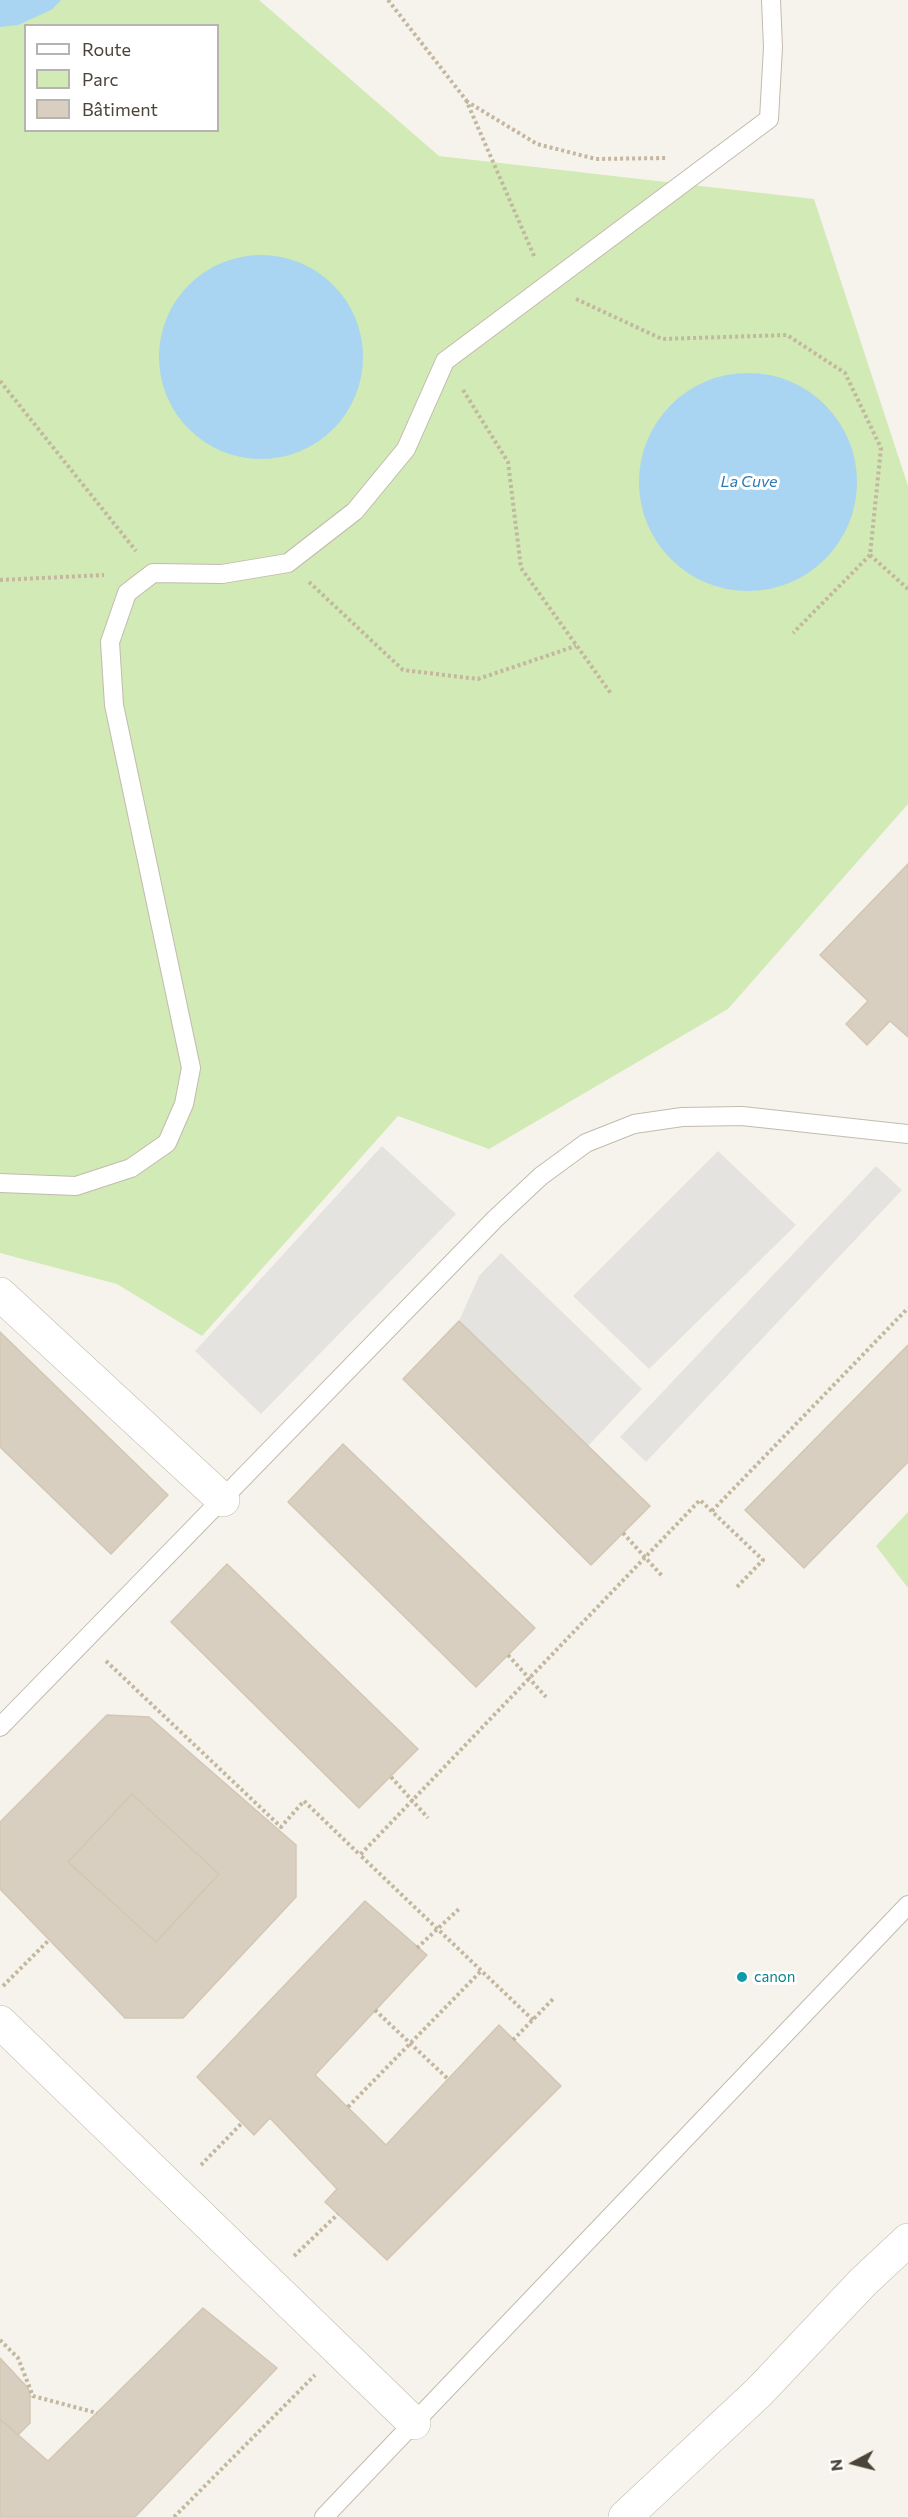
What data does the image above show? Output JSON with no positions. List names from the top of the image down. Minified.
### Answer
{"water":["La Cuve"],"places":["canon"],"legend":["Route","Parc","Bâtiment"],"north":"left"}
